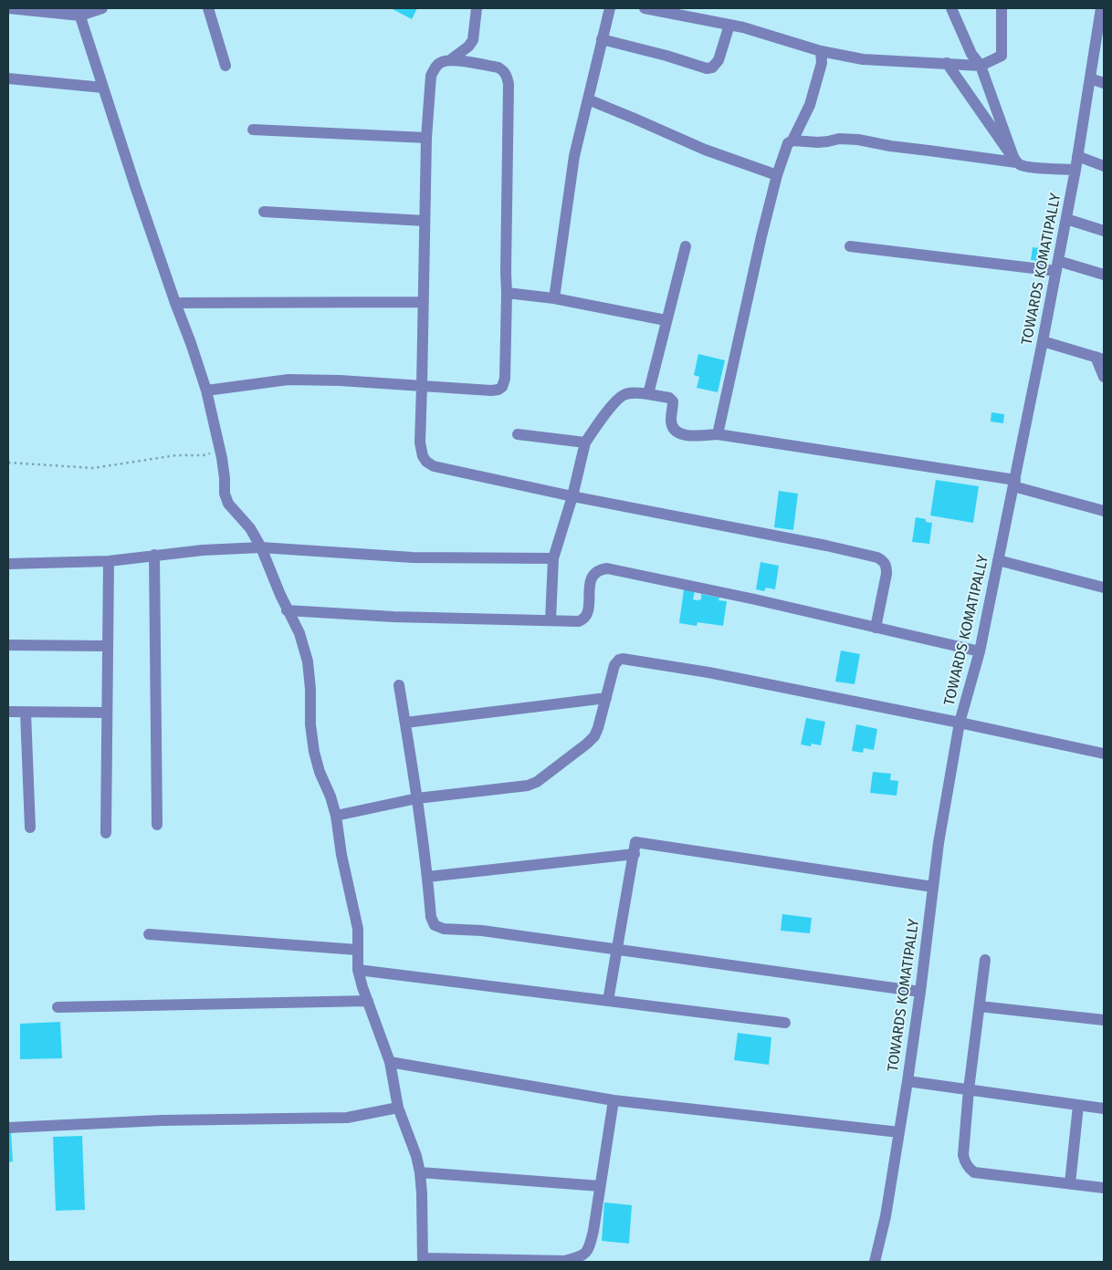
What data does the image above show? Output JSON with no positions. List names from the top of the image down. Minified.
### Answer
{"streets":{"street":["TOWARDS KOMATIPALLY"]}}
